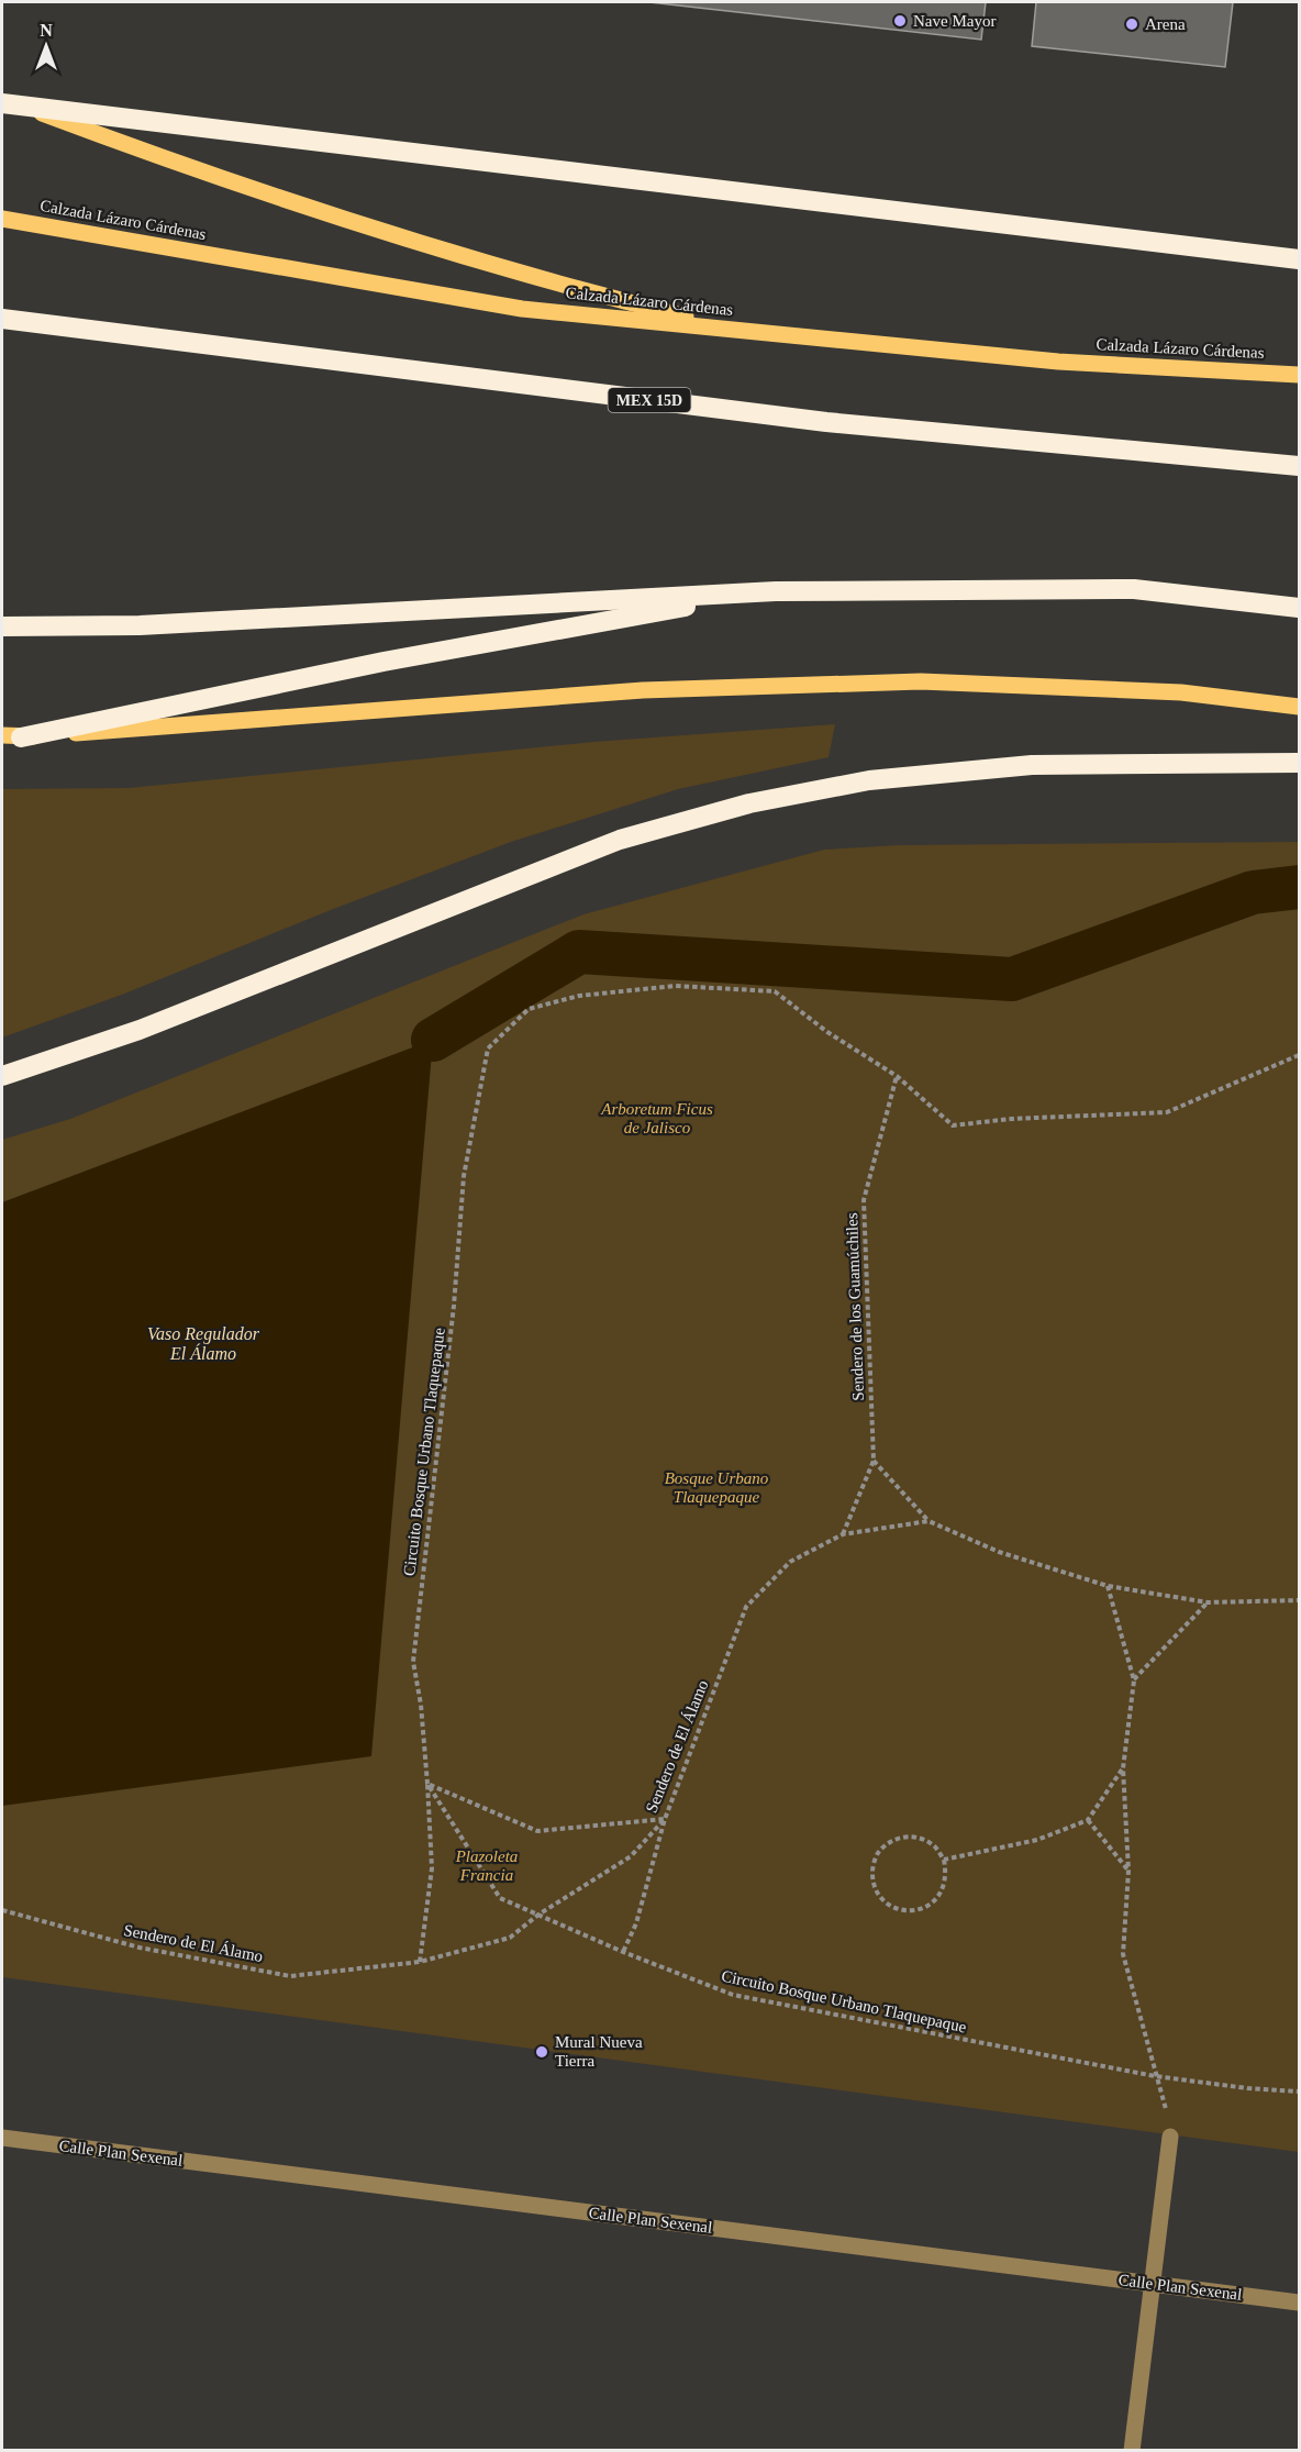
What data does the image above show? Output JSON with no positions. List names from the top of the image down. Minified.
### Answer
{"streets":{"highway":["MEX 15D"],"main road":["Calzada Lázaro Cárdenas"],"street":["Calle Plan Sexenal"],"path":["Sendero de los Guamúchiles","Circuito Bosque Urbano Tlaquepaque","Sendero de El Álamo"]},"crossings":[["Sendero de los Guamúchiles","Circuito Bosque Urbano Tlaquepaque"],["Sendero de los Guamúchiles","Sendero de El Álamo"],["Circuito Bosque Urbano Tlaquepaque","Sendero de El Álamo"]],"water":["Vaso Regulador El Álamo"],"parks":["Arboretum Ficus de Jalisco","Bosque Urbano Tlaquepaque","Plazoleta Francia"],"places":["Nave Mayor","Arena","Mural Nueva Tierra"],"north":"top"}
